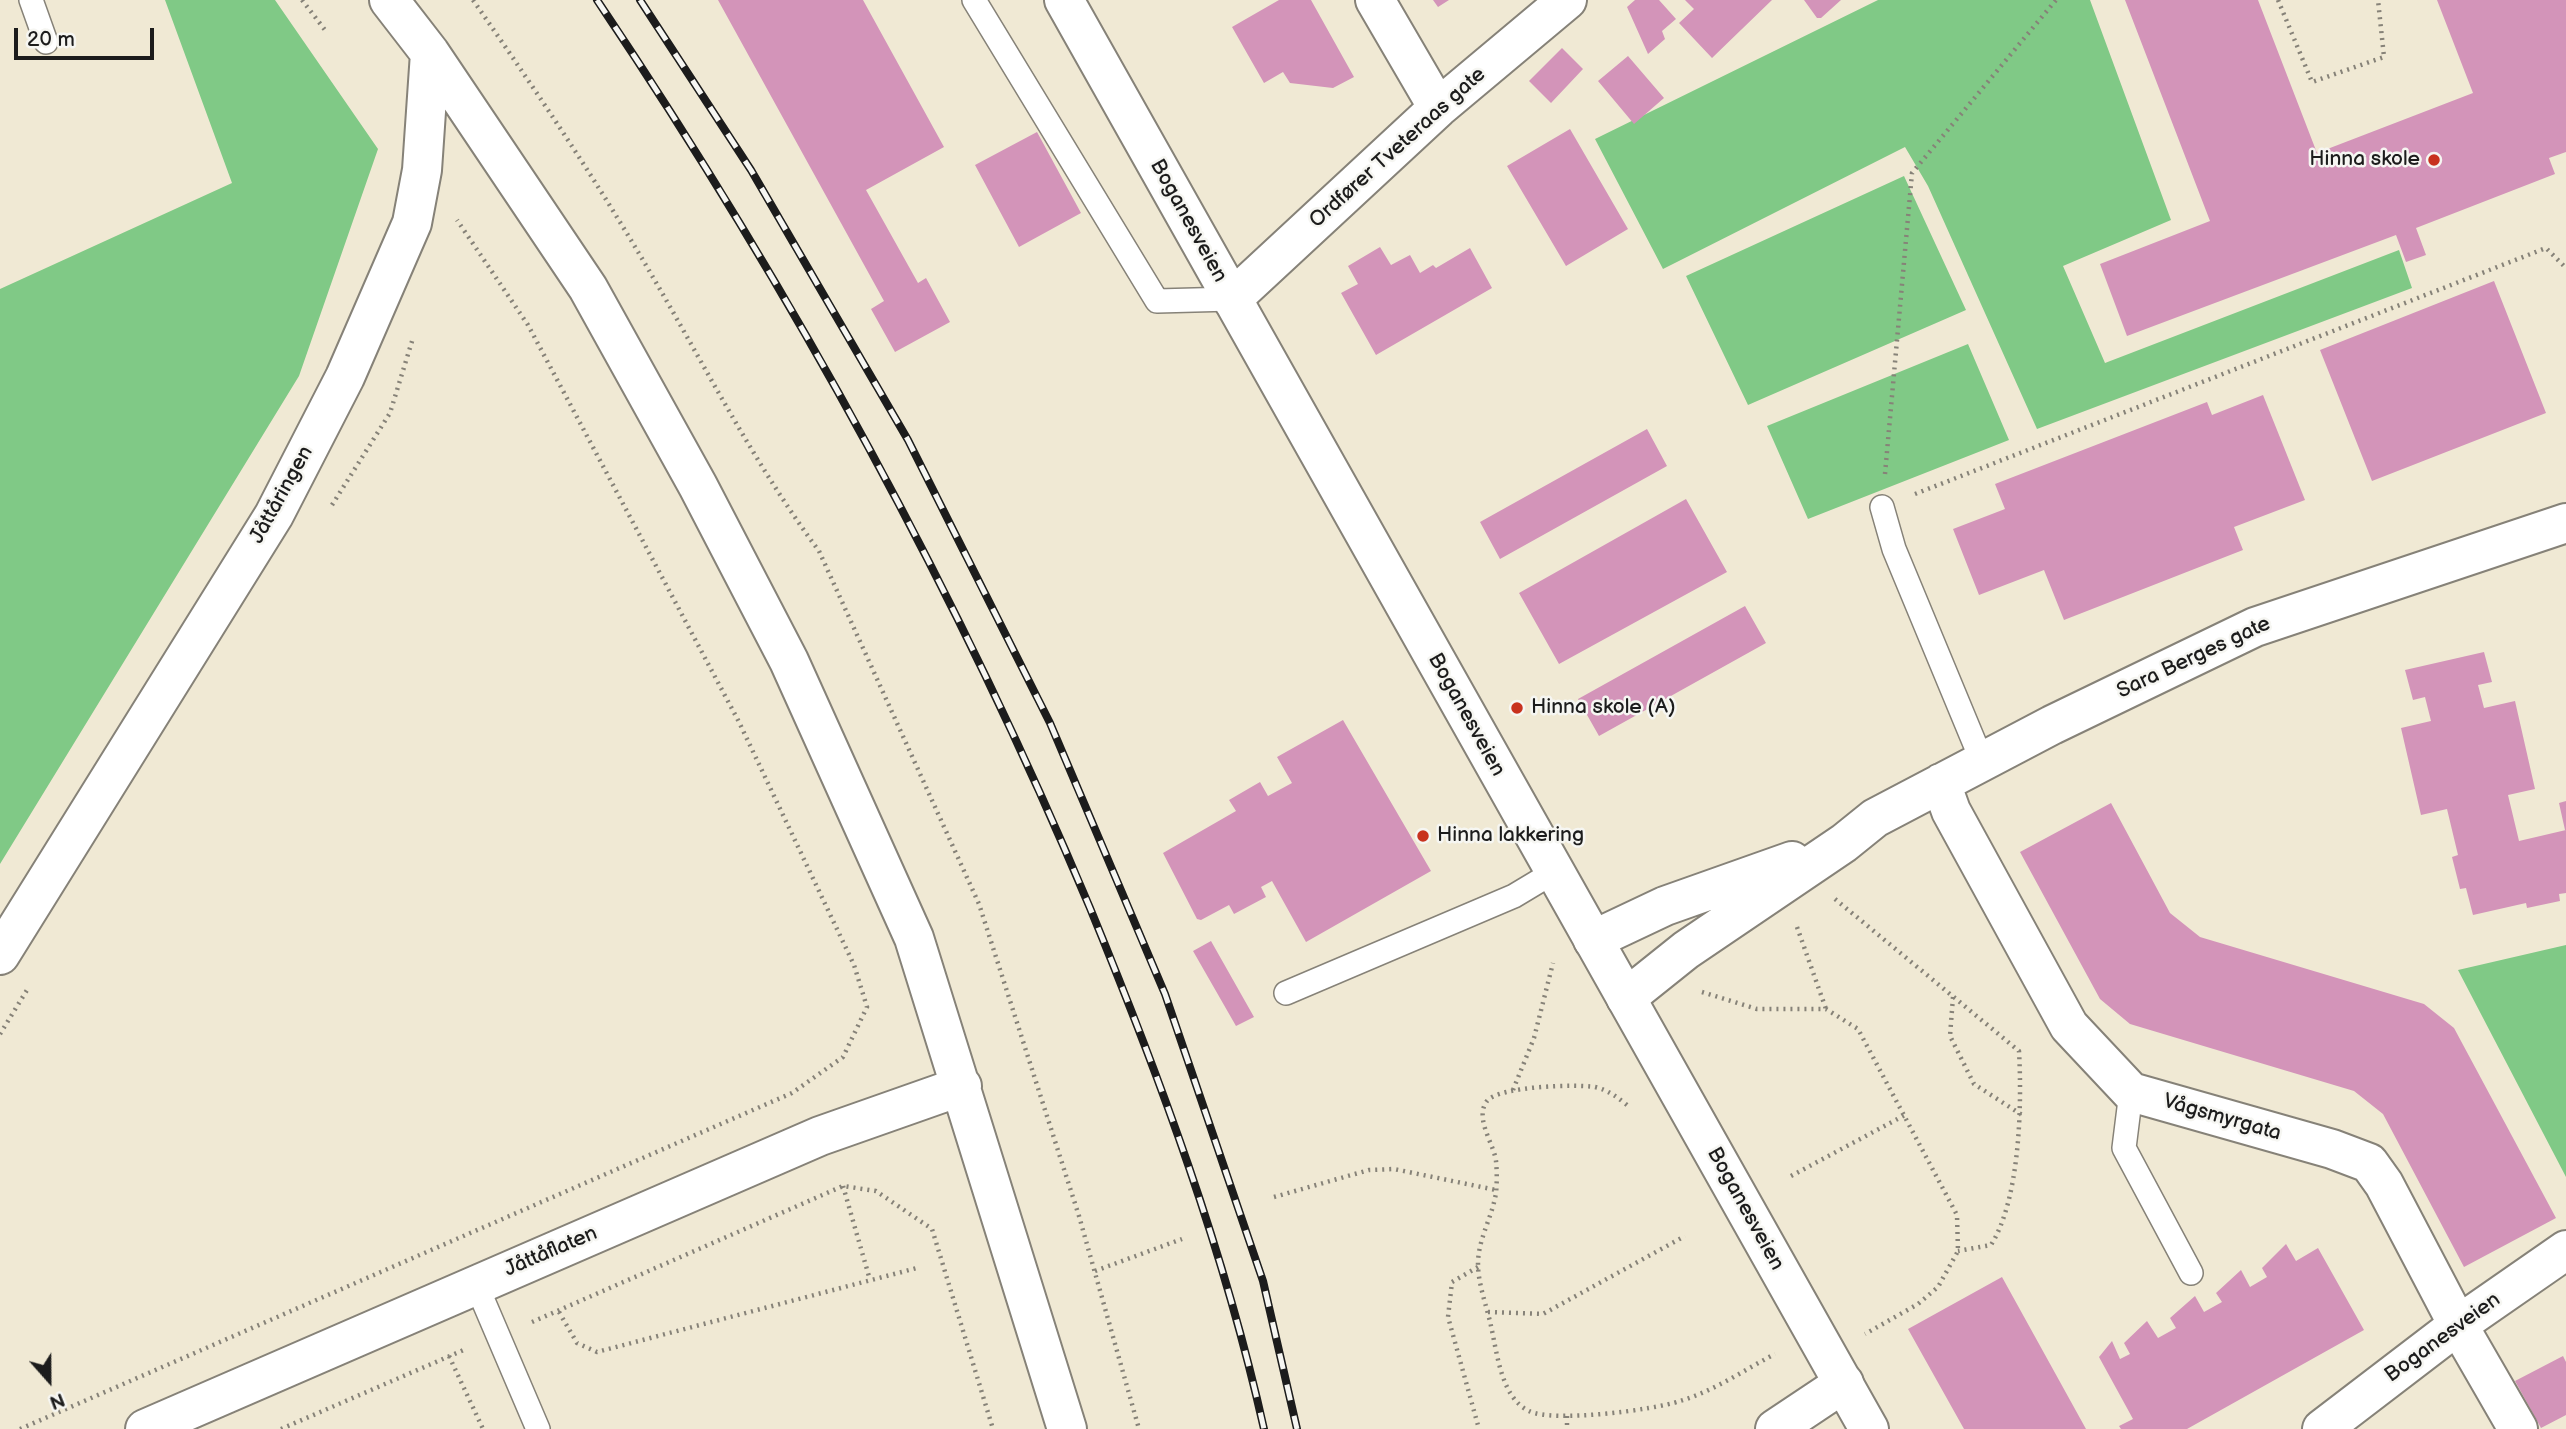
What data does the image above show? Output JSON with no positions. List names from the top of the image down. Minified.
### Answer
{"streets":{"street":["Ordfører Tveteraas gate","Boganesveien","Jåttåringen","Sara Berges gate","Vågsmyrgata","Jåttåflaten"]},"crossings":[["Ordfører Tveteraas gate","Boganesveien"],["Boganesveien","Sara Berges gate"],["Boganesveien","Vågsmyrgata"]],"places":["Hinna skole","Hinna skole (A)","Hinna lakkering"],"scale_bar":"20 m","north":"bottom"}
